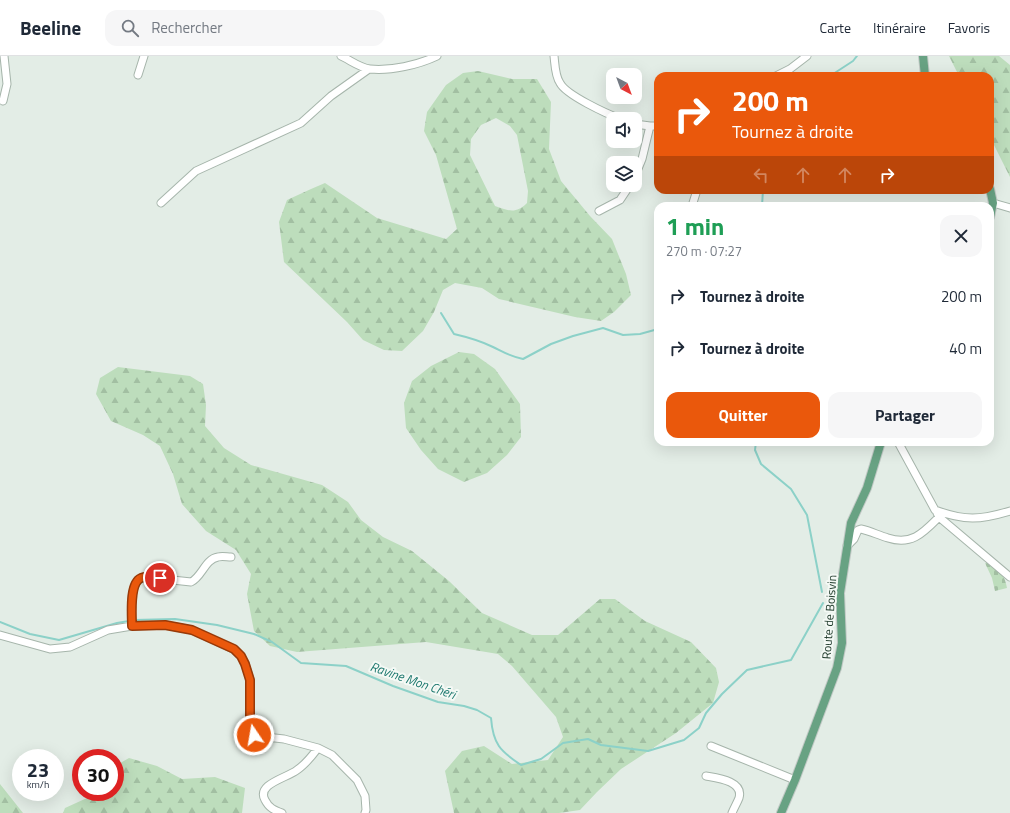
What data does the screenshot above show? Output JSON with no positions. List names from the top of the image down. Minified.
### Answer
{"streets":{"main road":["Route de Boisvin"]},"water":["Ravine Mon Chéri"],"north":"bottom right","page":{"header":"Beeline","search":"Rechercher","nav":["Carte","Itinéraire","Favoris"],"turn":["200 m","Tournez à droite"],"heading":["1 min","270 m · 07:27"],"list":[{"name":"Tournez à droite","value":"200 m"},{"name":"Tournez à droite","value":"40 m"}],"buttons":["Quitter","Partager"],"speed":"23 km/h","limit":"30"}}
